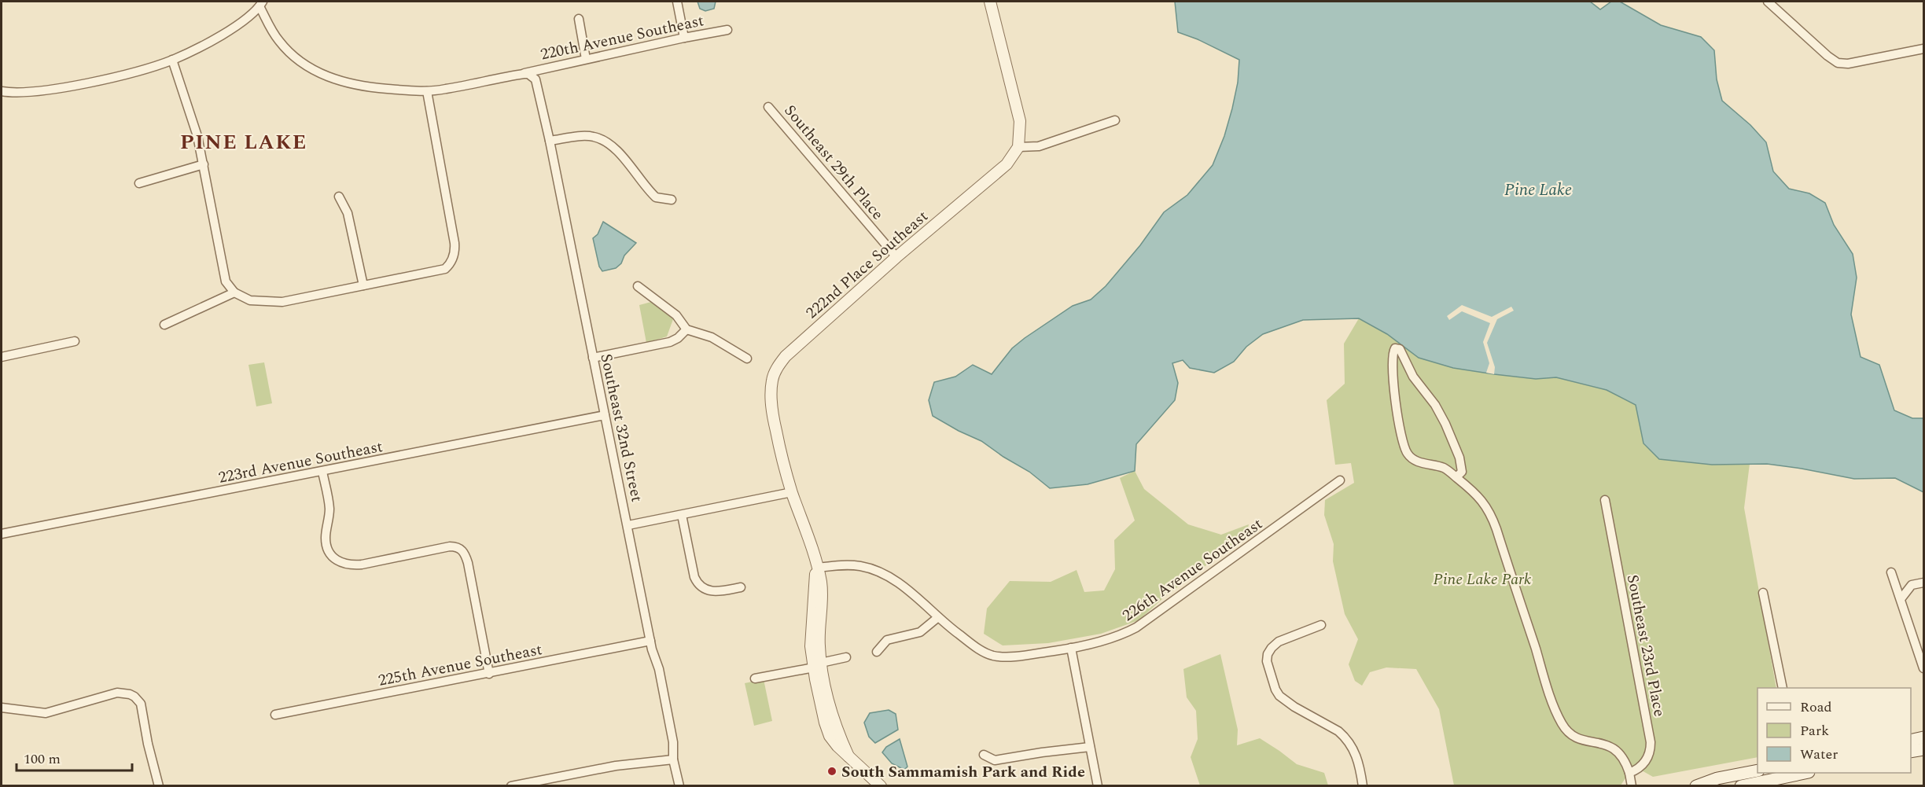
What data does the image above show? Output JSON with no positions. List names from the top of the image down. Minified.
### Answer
{"streets":{"street":["220th Avenue Southeast","Southeast 29th Place","222nd Place Southeast","Southeast 32nd Street","223rd Avenue Southeast","226th Avenue Southeast","Southeast 23rd Place","225th Avenue Southeast"]},"crossings":[["220th Avenue Southeast","Southeast 32nd Street"],["Southeast 29th Place","222nd Place Southeast"],["Southeast 32nd Street","223rd Avenue Southeast"],["Southeast 32nd Street","225th Avenue Southeast"]],"districts":["PINE LAKE"],"water":["Pine Lake"],"parks":["Pine Lake Park"],"places":["South Sammamish Park and Ride"],"legend":["Road","Park","Water"],"scale_bar":"100 m"}
